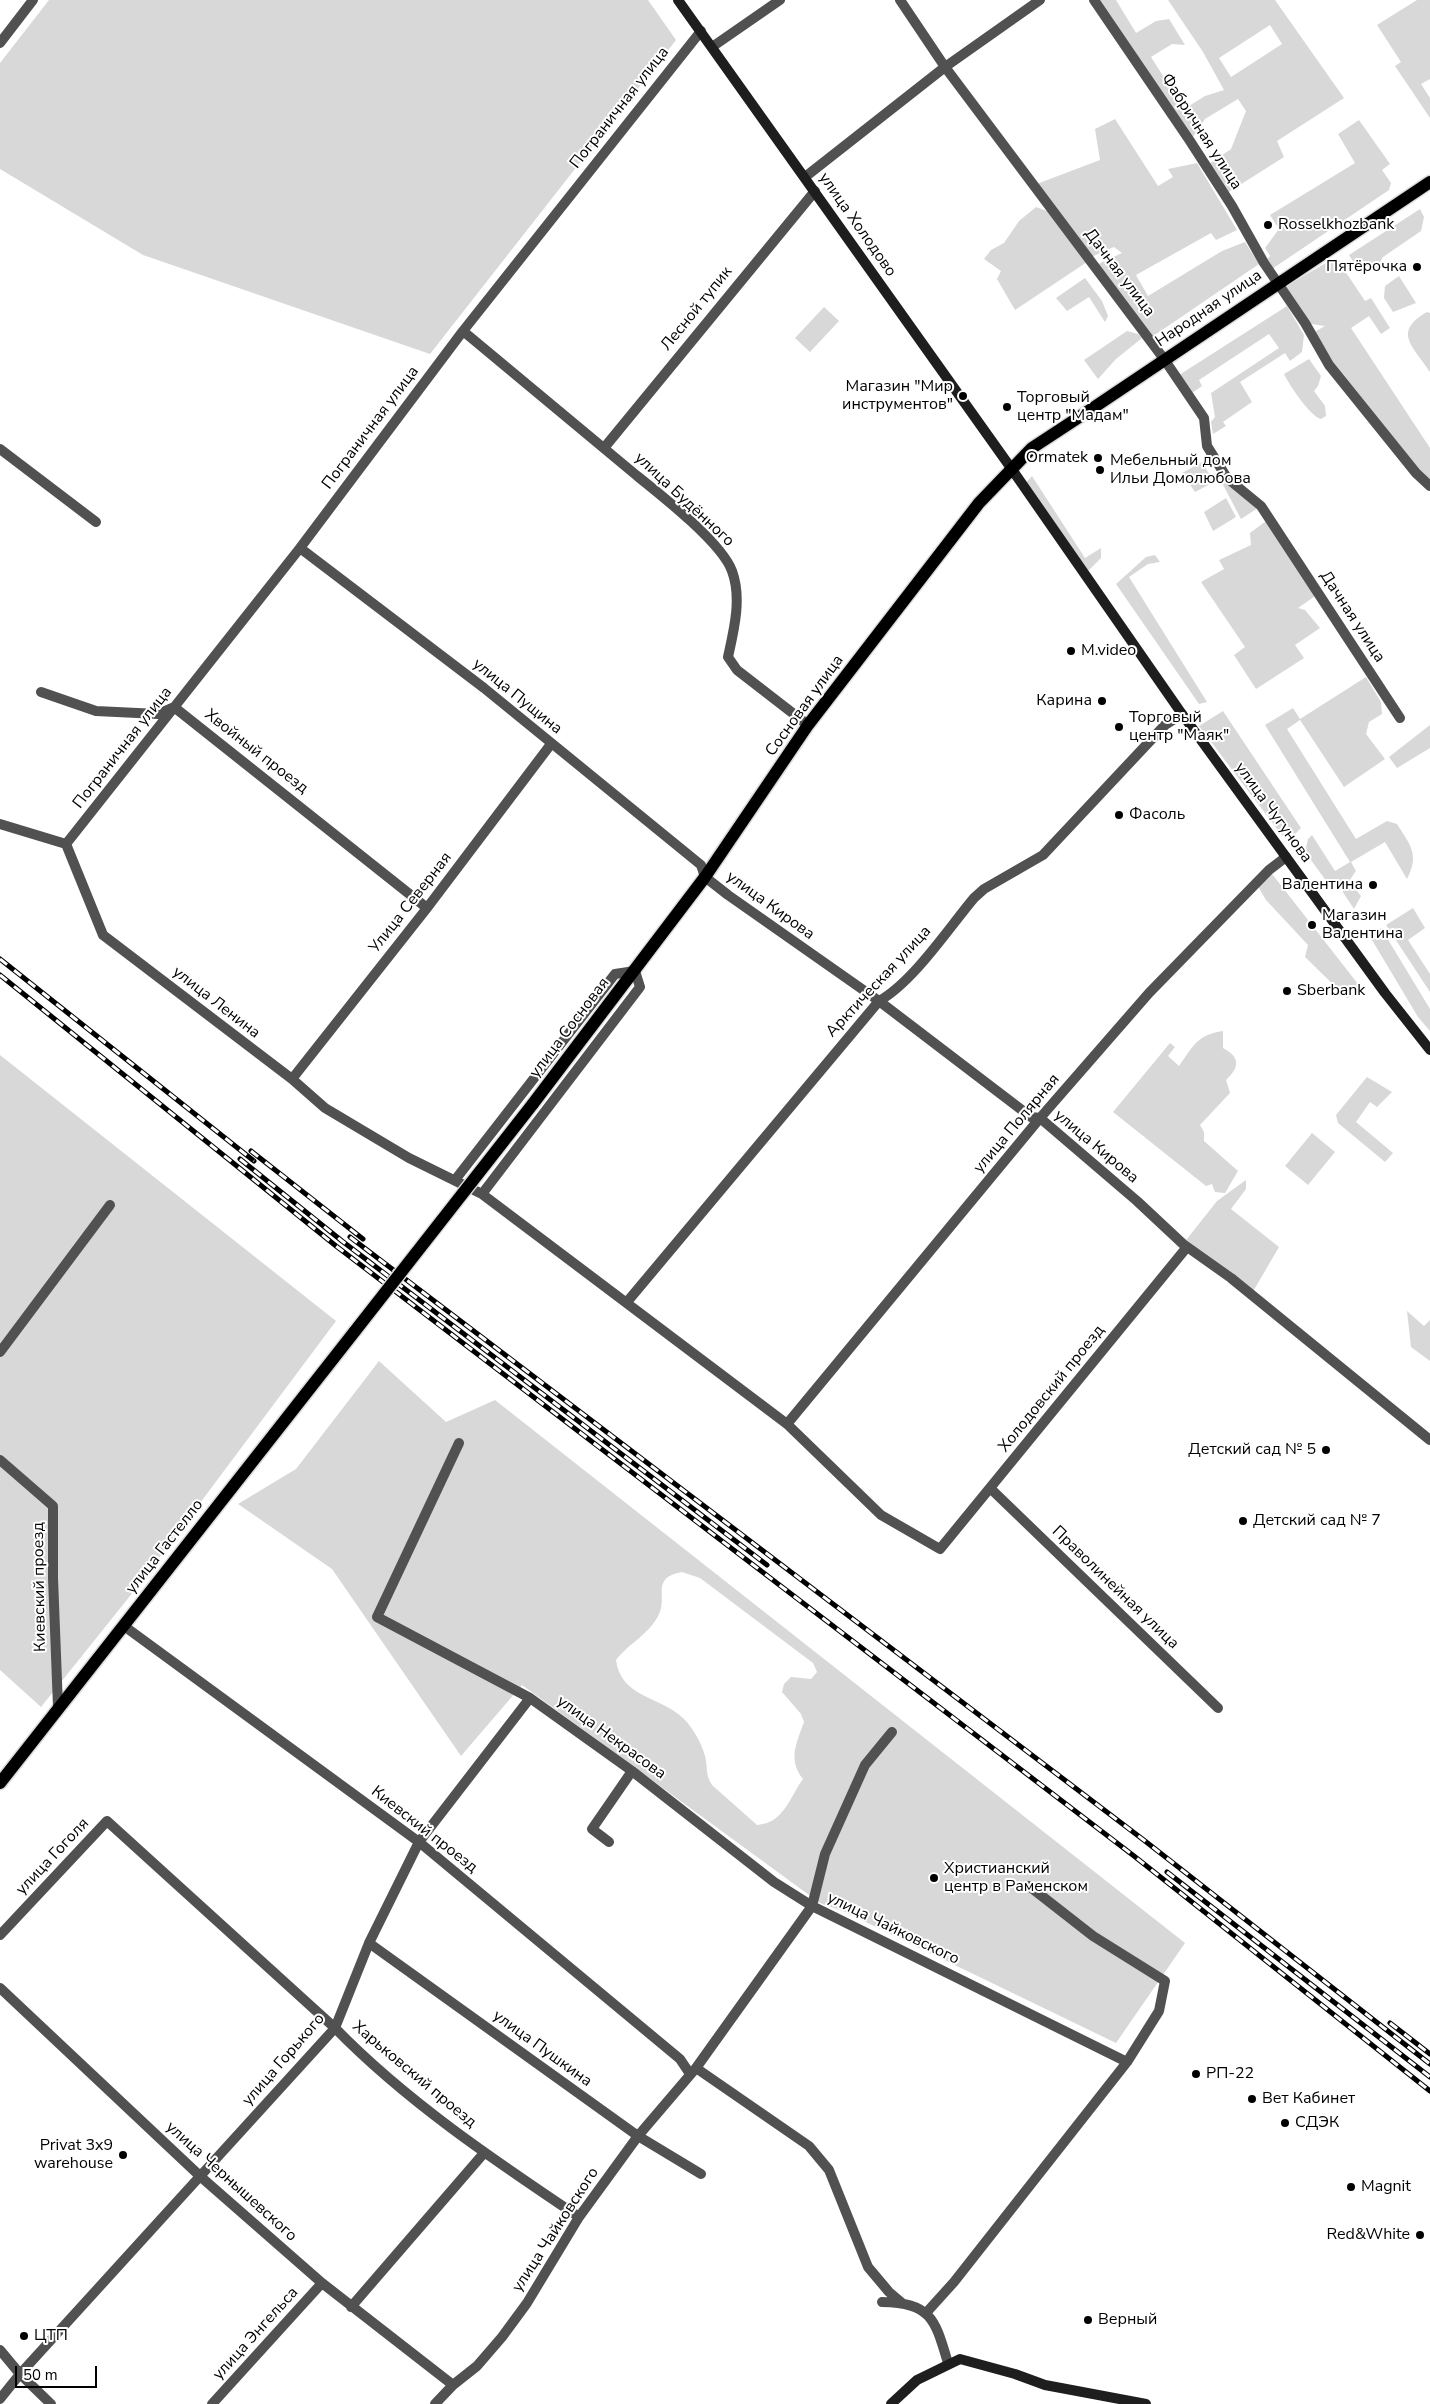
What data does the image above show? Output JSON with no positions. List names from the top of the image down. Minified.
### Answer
{"streets":{"main road":["улица Холодово","Народная улица","Сосновая улица","улица Чугунова","улица Сосновая","улица Гастелло"],"street":["Пограничная улица","Фабричная улица","Дачная улица","Лесной тупик","улица Будённого","улица Пущина","Хвойный проезд","Улица Северная","улица Кирова","Арктическая улица","улица Ленина","улица Полярная","Холодовский проезд","Киевский проезд","Праволинейная улица","улица Некрасова","улица Гоголя","улица Чайковского","улица Пушкина","улица Горького","Харьковский проезд","улица Чернышевского","улица Энгельса"]},"crossings":[["Пограничная улица","улица Холодово"],["Пограничная улица","улица Будённого"],["Пограничная улица","улица Пущина"],["Пограничная улица","Хвойный проезд"],["Пограничная улица","улица Ленина"],["Фабричная улица","Народная улица"],["улица Холодово","Лесной тупик"],["улица Холодово","Народная улица"],["улица Холодово","Сосновая улица"],["улица Холодово","улица Чугунова"],["Дачная улица","Народная улица"],["Лесной тупик","улица Будённого"],["Народная улица","Сосновая улица"],["Народная улица","улица Чугунова"],["улица Будённого","Сосновая улица"],["улица Пущина","Сосновая улица"],["улица Пущина","Улица Северная"],["улица Пущина","улица Кирова"],["Сосновая улица","улица Чугунова"],["Сосновая улица","улица Кирова"],["Сосновая улица","улица Сосновая"],["Хвойный проезд","Улица Северная"],["улица Чугунова","Арктическая улица"],["улица Чугунова","улица Полярная"],["Улица Северная","улица Ленина"],["улица Кирова","Арктическая улица"],["улица Кирова","улица Полярная"],["улица Кирова","Холодовский проезд"],["Арктическая улица","улица Ленина"],["улица Ленина","улица Полярная"],["улица Ленина","Холодовский проезд"],["улица Сосновая","улица Гастелло"],["Холодовский проезд","Праволинейная улица"],["улица Гастелло","Киевский проезд"],["Киевский проезд","улица Чайковского"],["Киевский проезд","улица Горького"],["улица Некрасова","улица Чайковского"],["улица Некрасова","улица Горького"],["улица Гоголя","Харьковский проезд"],["улица Чайковского","улица Пушкина"],["улица Чайковского","Харьковский проезд"],["улица Чайковского","улица Чернышевского"],["улица Пушкина","улица Горького"],["улица Горького","Харьковский проезд"],["улица Горького","улица Чернышевского"],["улица Чернышевского","улица Энгельса"]],"places":["Rosselkhozbank","Пятёрочка","Магазин \"Мир инструментов\"","Торговый центр \"Мадам\"","Ormatek","Мебельный дом Ильи Домолюбова","M.video","Карина","Торговый центр \"Маяк\"","Фасоль","Валентина","Магазин Валентина","Sberbank","Детский сад № 5","Детский сад № 7","Христианский центр в Раменском","РП-22","Вет Кабинет","СДЭК","Privat 3x9 warehouse","Magnit","Red&White","Верный","ЦТП"],"scale_bar":"50 m"}
